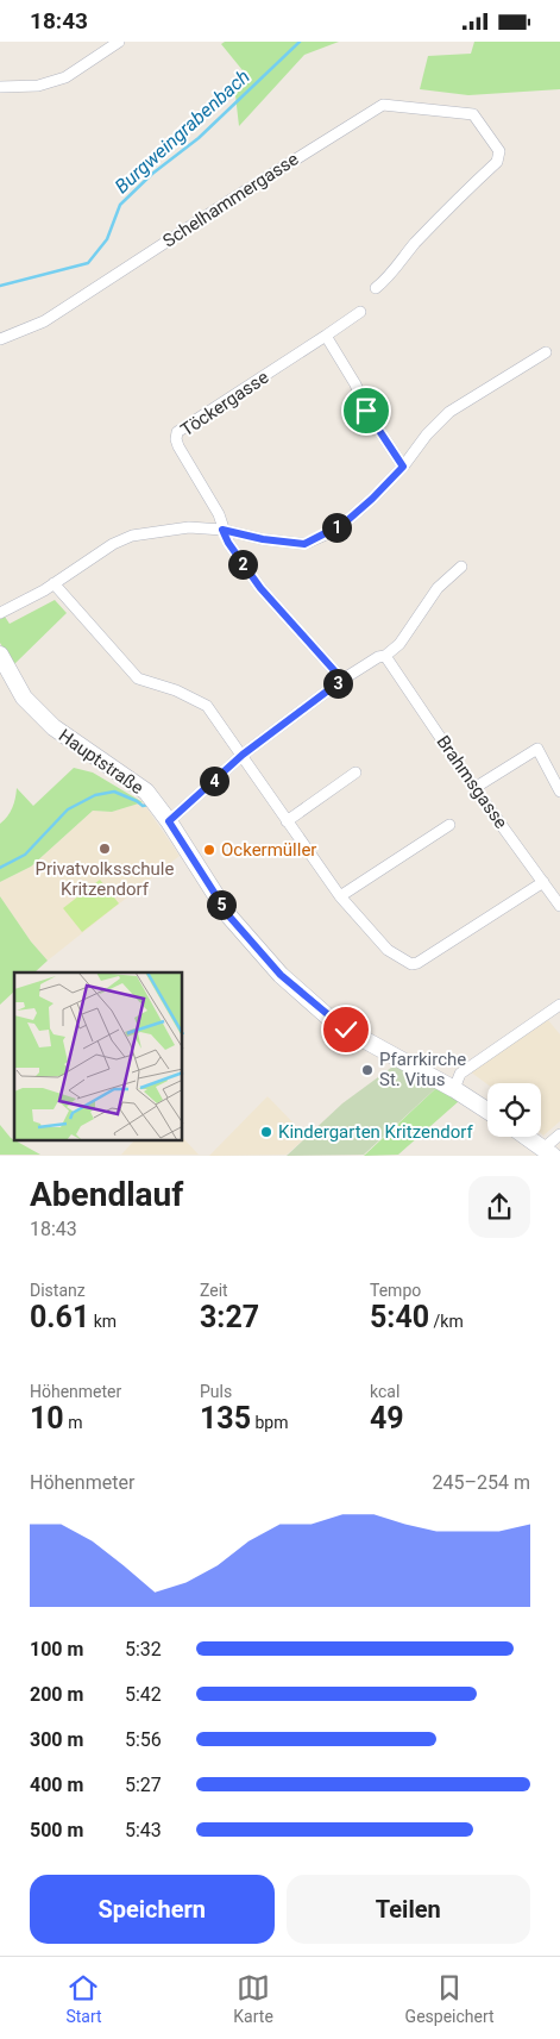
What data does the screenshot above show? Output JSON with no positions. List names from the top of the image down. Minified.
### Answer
{"streets":{"main road":["Hauptstraße"],"street":["Schelhammergasse","Töckergasse","Brahmsgasse"]},"water":["Burgweingrabenbach"],"places":["Privatvolksschule Kritzendorf","Ockermüller","Pfarrkirche St. Vitus","Kindergarten Kritzendorf"],"page":{"status":"18:43","pins":["1","2","3","4","5"],"heading":["Abendlauf","18:43"],"stats":[["Distanz","0.61 km"],["Zeit","3:27"],["Tempo","5:40 /km"],["Höhenmeter","10 m"],["Puls","135 bpm"],["kcal","49"]],"chart":["Höhenmeter","245–254 m"],"list":[{"name":"100 m","note":"5:32"},{"name":"200 m","note":"5:42"},{"name":"300 m","note":"5:56"},{"name":"400 m","note":"5:27"},{"name":"500 m","note":"5:43"}],"buttons":["Speichern","Teilen"],"tabs":["Start","Karte","Gespeichert"]}}
